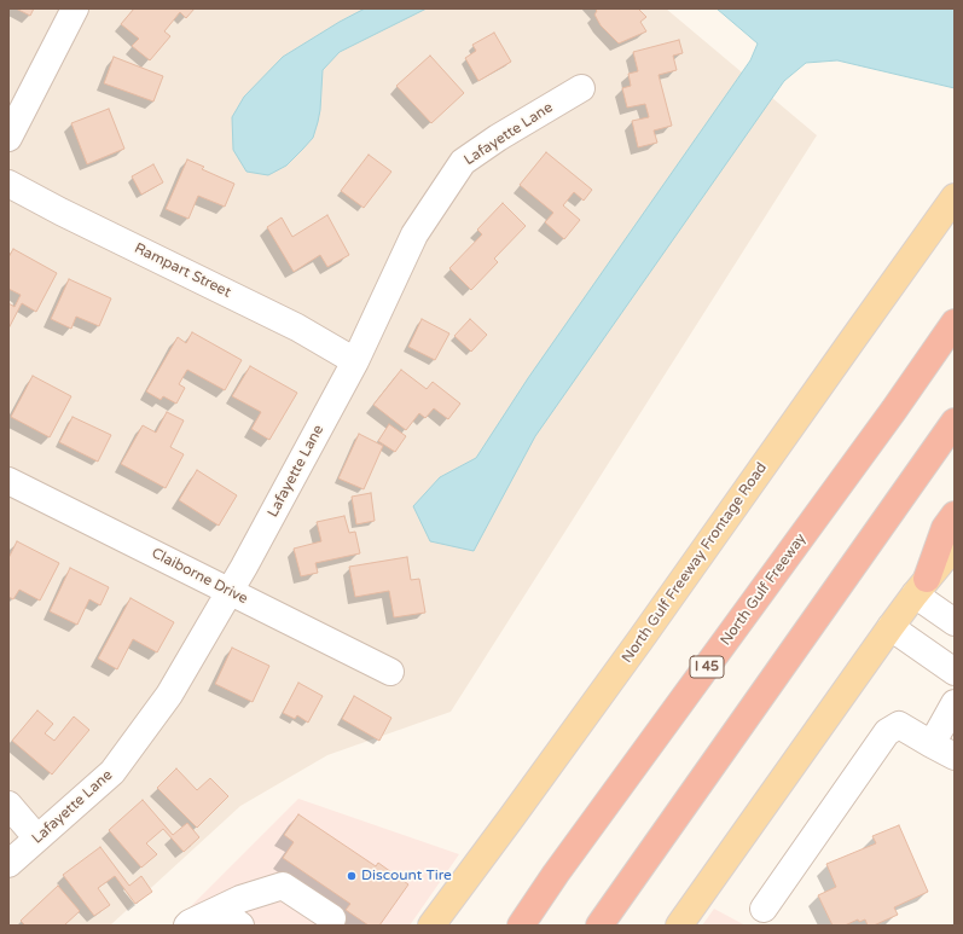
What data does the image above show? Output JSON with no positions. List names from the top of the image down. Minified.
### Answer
{"streets":{"highway":["North Gulf Freeway","I 45"],"main road":["North Gulf Freeway Frontage Road"],"street":["Lafayette Lane","Rampart Street","Claiborne Drive"]},"crossings":[["Lafayette Lane","Rampart Street"],["Lafayette Lane","Claiborne Drive"]],"places":["Discount Tire"]}
